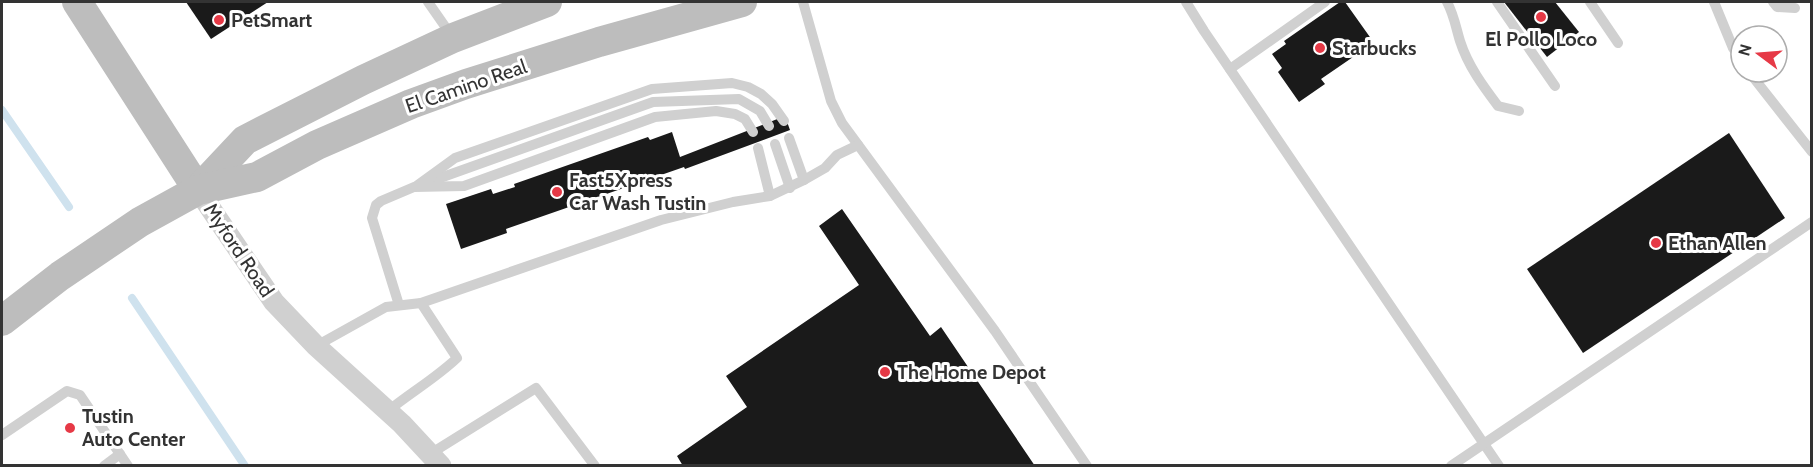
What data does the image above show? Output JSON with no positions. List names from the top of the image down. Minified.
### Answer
{"streets":{"main road":["El Camino Real","Myford Road"]},"crossings":[["El Camino Real","Myford Road"]],"places":["El Pollo Loco","PetSmart","Starbucks","Fast5Xpress Car Wash Tustin","Ethan Allen","The Home Depot","Tustin Auto Center"],"north":"left"}
